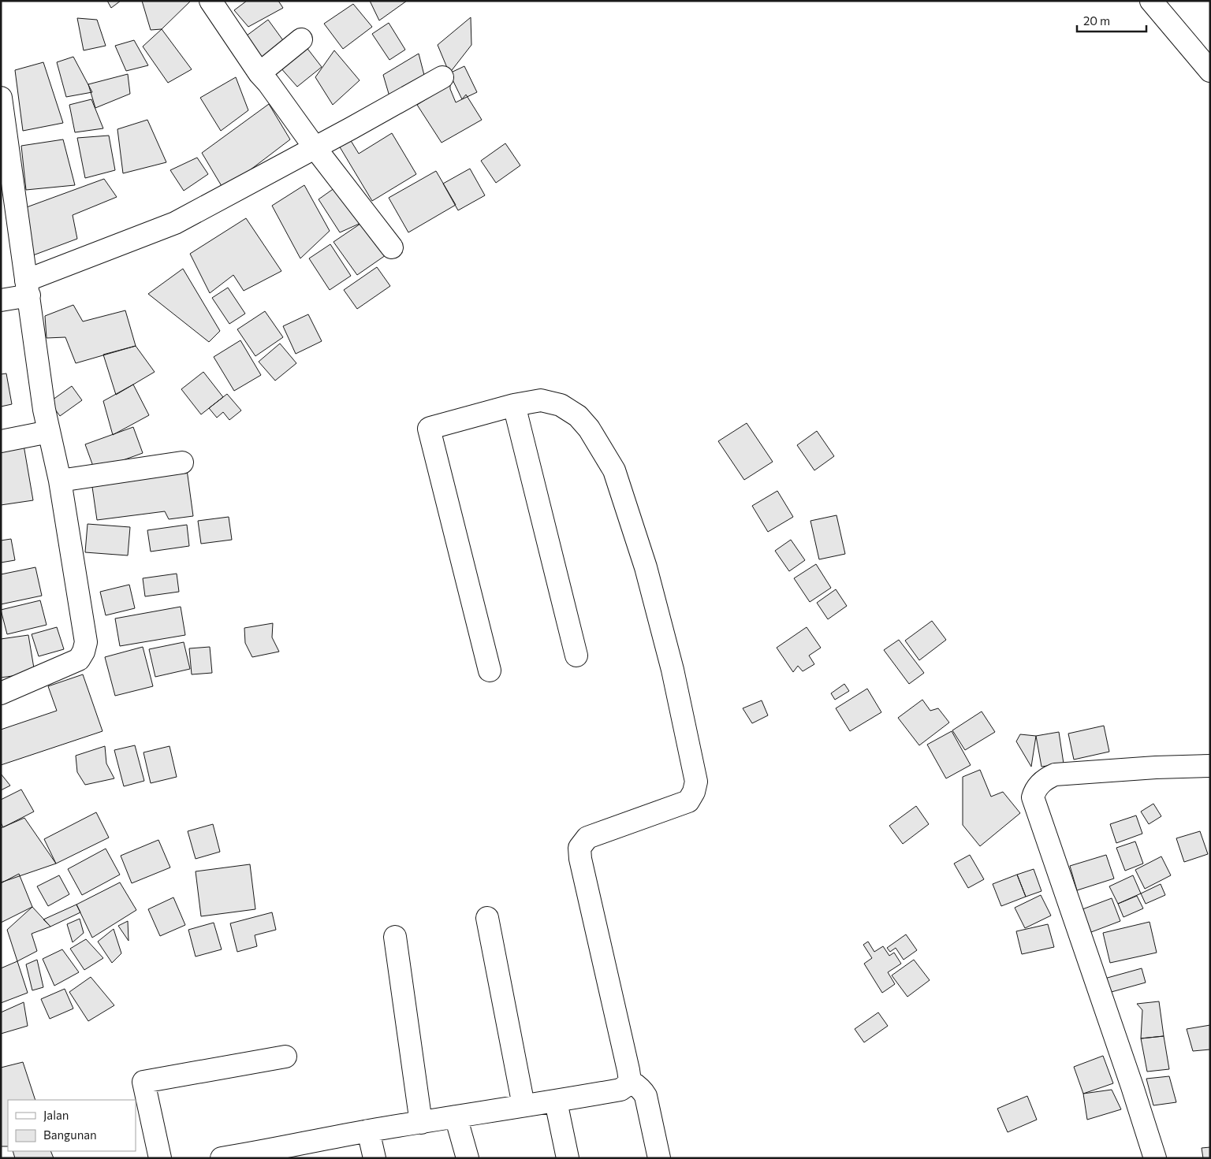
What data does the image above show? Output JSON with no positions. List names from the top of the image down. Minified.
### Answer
{"legend":["Jalan","Bangunan"],"scale_bar":"20 m"}
